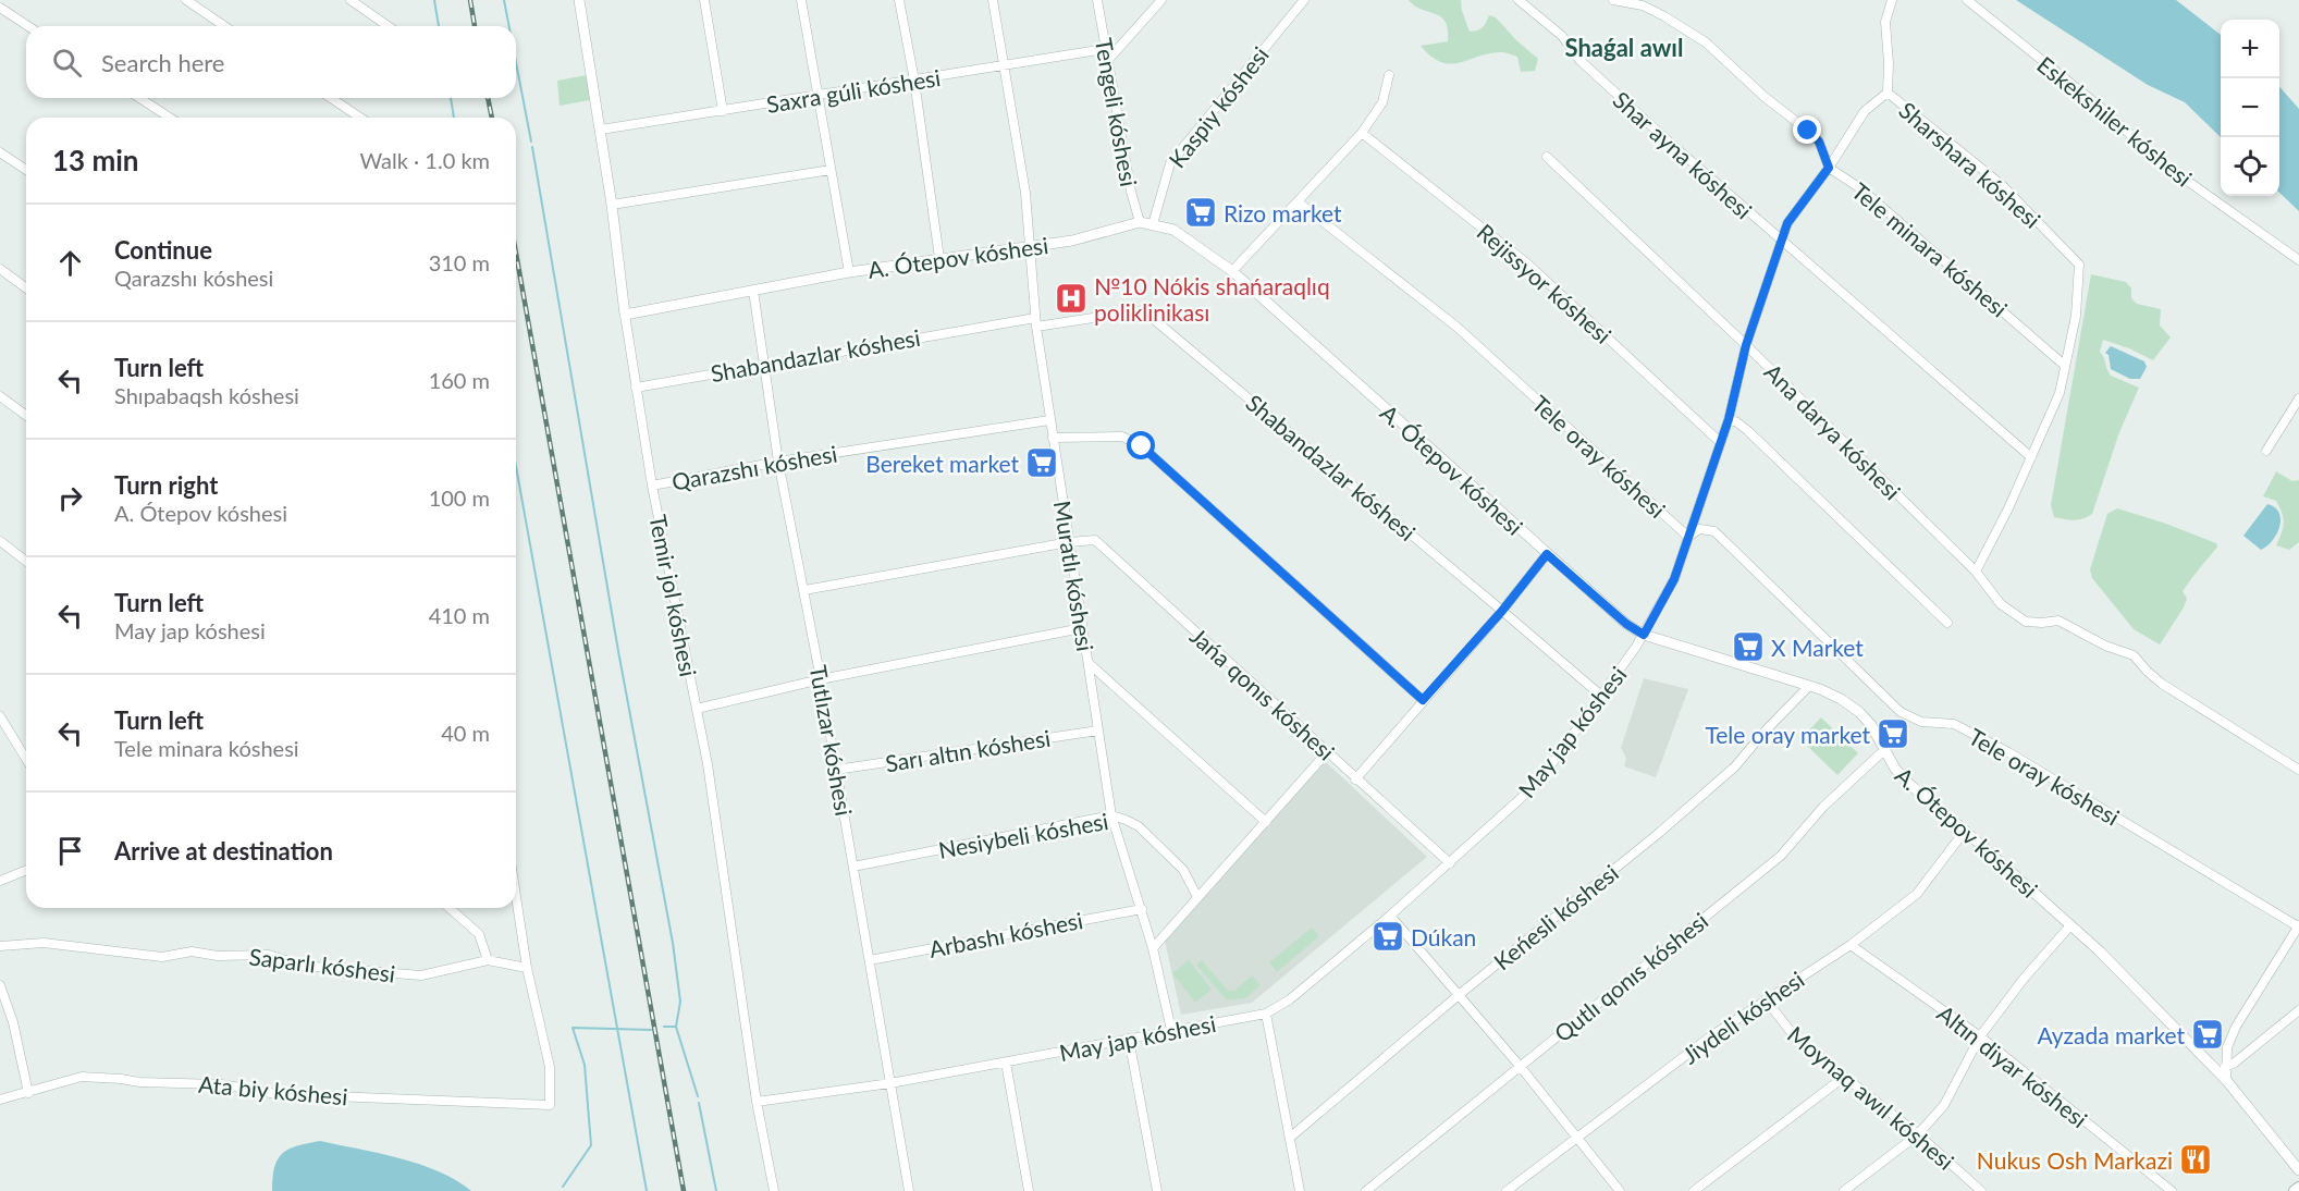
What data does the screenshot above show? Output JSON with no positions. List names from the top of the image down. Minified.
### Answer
{"streets":{"street":["Saxra gúli kóshesi","Kaspiy kóshesi","Tengeli kóshesi","Eskekshiler kóshesi","Shar ayna kóshesi","Sharshara kóshesi","Tele minara kóshesi","A. Ótepov kóshesi","Rejissyor kóshesi","Shabandazlar kóshesi","Ana darya kóshesi","Tele oray kóshesi","Qarazshı kóshesi","Muratlı kóshesi","Temir jol kóshesi","Jańa qonıs kóshesi","May jap kóshesi","Tutlızar kóshesi","Sarı altın kóshesi","Nesiybeli kóshesi","Keńesli kóshesi","Arbashı kóshesi","Saparlı kóshesi","Qutlı qonıs kóshesi","Jiydeli kóshesi","Altın diyar kóshesi","Ata biy kóshesi","Moynaq awıl kóshesi"]},"crossings":[["Saxra gúli kóshesi","Tengeli kóshesi"],["Saxra gúli kóshesi","Muratlı kóshesi"],["Saxra gúli kóshesi","Temir jol kóshesi"],["Kaspiy kóshesi","A. Ótepov kóshesi"],["Tengeli kóshesi","A. Ótepov kóshesi"],["Shar ayna kóshesi","May jap kóshesi"],["Sharshara kóshesi","Tele minara kóshesi"],["Sharshara kóshesi","May jap kóshesi"],["Tele minara kóshesi","May jap kóshesi"],["A. Ótepov kóshesi","Muratlı kóshesi"],["A. Ótepov kóshesi","Temir jol kóshesi"],["A. Ótepov kóshesi","May jap kóshesi"],["A. Ótepov kóshesi","Tutlızar kóshesi"],["A. Ótepov kóshesi","Keńesli kóshesi"],["A. Ótepov kóshesi","Qutlı qonıs kóshesi"],["A. Ótepov kóshesi","Jiydeli kóshesi"],["Rejissyor kóshesi","May jap kóshesi"],["Shabandazlar kóshesi","Muratlı kóshesi"],["Shabandazlar kóshesi","Temir jol kóshesi"],["Shabandazlar kóshesi","May jap kóshesi"],["Shabandazlar kóshesi","Tutlızar kóshesi"],["Ana darya kóshesi","May jap kóshesi"],["Tele oray kóshesi","May jap kóshesi"],["Qarazshı kóshesi","Muratlı kóshesi"],["Qarazshı kóshesi","Temir jol kóshesi"],["Qarazshı kóshesi","Tutlızar kóshesi"],["Muratlı kóshesi","Jańa qonıs kóshesi"],["Muratlı kóshesi","May jap kóshesi"],["Muratlı kóshesi","Sarı altın kóshesi"],["Muratlı kóshesi","Nesiybeli kóshesi"],["Muratlı kóshesi","Arbashı kóshesi"],["Temir jol kóshesi","May jap kóshesi"],["Jańa qonıs kóshesi","May jap kóshesi"],["Jańa qonıs kóshesi","Tutlızar kóshesi"],["May jap kóshesi","Tutlızar kóshesi"],["Tutlızar kóshesi","Sarı altın kóshesi"],["Tutlızar kóshesi","Nesiybeli kóshesi"],["Tutlızar kóshesi","Arbashı kóshesi"],["Saparlı kóshesi","Ata biy kóshesi"],["Jiydeli kóshesi","Altın diyar kóshesi"],["Jiydeli kóshesi","Moynaq awıl kóshesi"]],"districts":["Shaǵal awıl"],"places":{"supermarket":["Rizo market","Bereket market","X Market","Tele oray market","Dúkan","Ayzada market"],"hospital":["№10 Nókis shańaraqlıq poliklinikası"],"restaurant":["Nukus Osh Markazi"]},"page":{"map_buttons":["+","−"],"search":"Search here","heading":["13 min","Walk · 1.0 km"],"list":[["Continue","Qarazshı kóshesi","310 m"],["Turn left","Shıpabaqsh kóshesi","160 m"],["Turn right","A. Ótepov kóshesi","100 m"],["Turn left","May jap kóshesi","410 m"],["Turn left","Tele minara kóshesi","40 m"],"Arrive at destination"]}}
